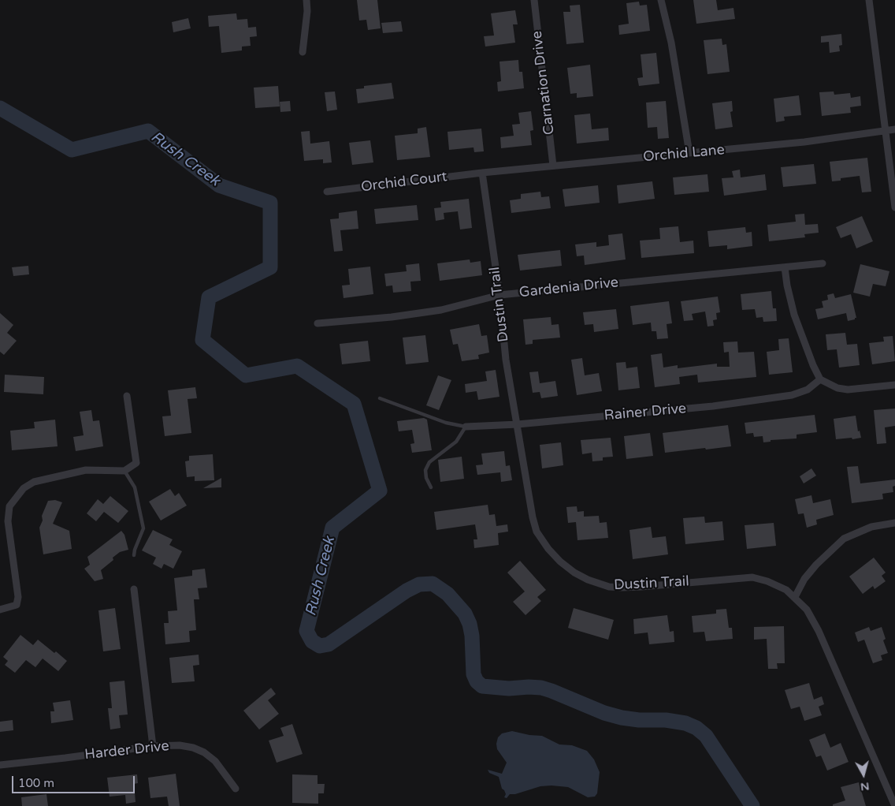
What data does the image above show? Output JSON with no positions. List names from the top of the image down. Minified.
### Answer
{"streets":{"street":["Carnation Drive","Orchid Lane","Orchid Court","Gardenia Drive","Dustin Trail","Rainer Drive","Harder Drive"]},"crossings":[["Carnation Drive","Orchid Lane"],["Orchid Lane","Orchid Court"],["Orchid Lane","Dustin Trail"],["Orchid Court","Dustin Trail"],["Gardenia Drive","Dustin Trail"],["Dustin Trail","Rainer Drive"]],"water":["Rush Creek"],"scale_bar":"100 m","north":"bottom"}
